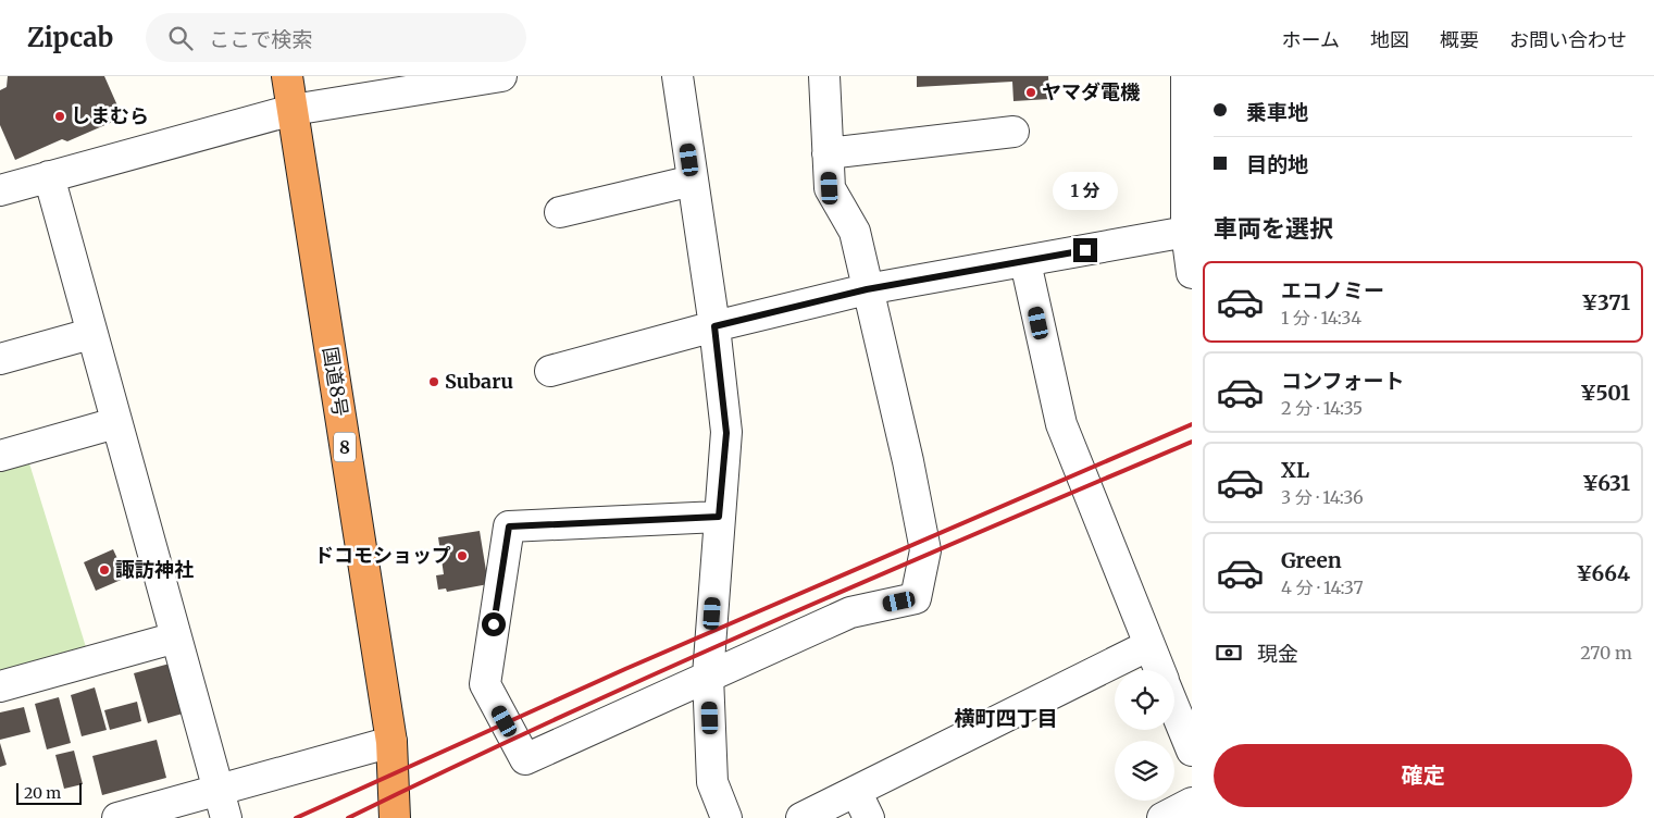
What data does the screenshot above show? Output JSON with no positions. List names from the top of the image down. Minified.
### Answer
{"streets":{"highway":["国道8号","8"]},"districts":["横町四丁目"],"places":["ヤマダ電機","しまむら","Subaru","ドコモショップ","諏訪神社"],"scale_bar":"20 m","page":{"header":"Zipcab","search":"ここで検索","nav":["ホーム","地図","概要","お問い合わせ"],"banner":["乗車地","目的地"],"bubble":"1 分","heading":"車両を選択","list":[{"name":"エコノミー","note":"1 分 · 14:34","value":"¥371"},{"name":"コンフォート","note":"2 分 · 14:35","value":"¥501"},{"name":"XL","note":"3 分 · 14:36","value":"¥631"},{"name":"Green","note":"4 分 · 14:37","value":"¥664"}],"pay":["現金","270 m"],"buttons":"確定","scale":"20 m"}}
